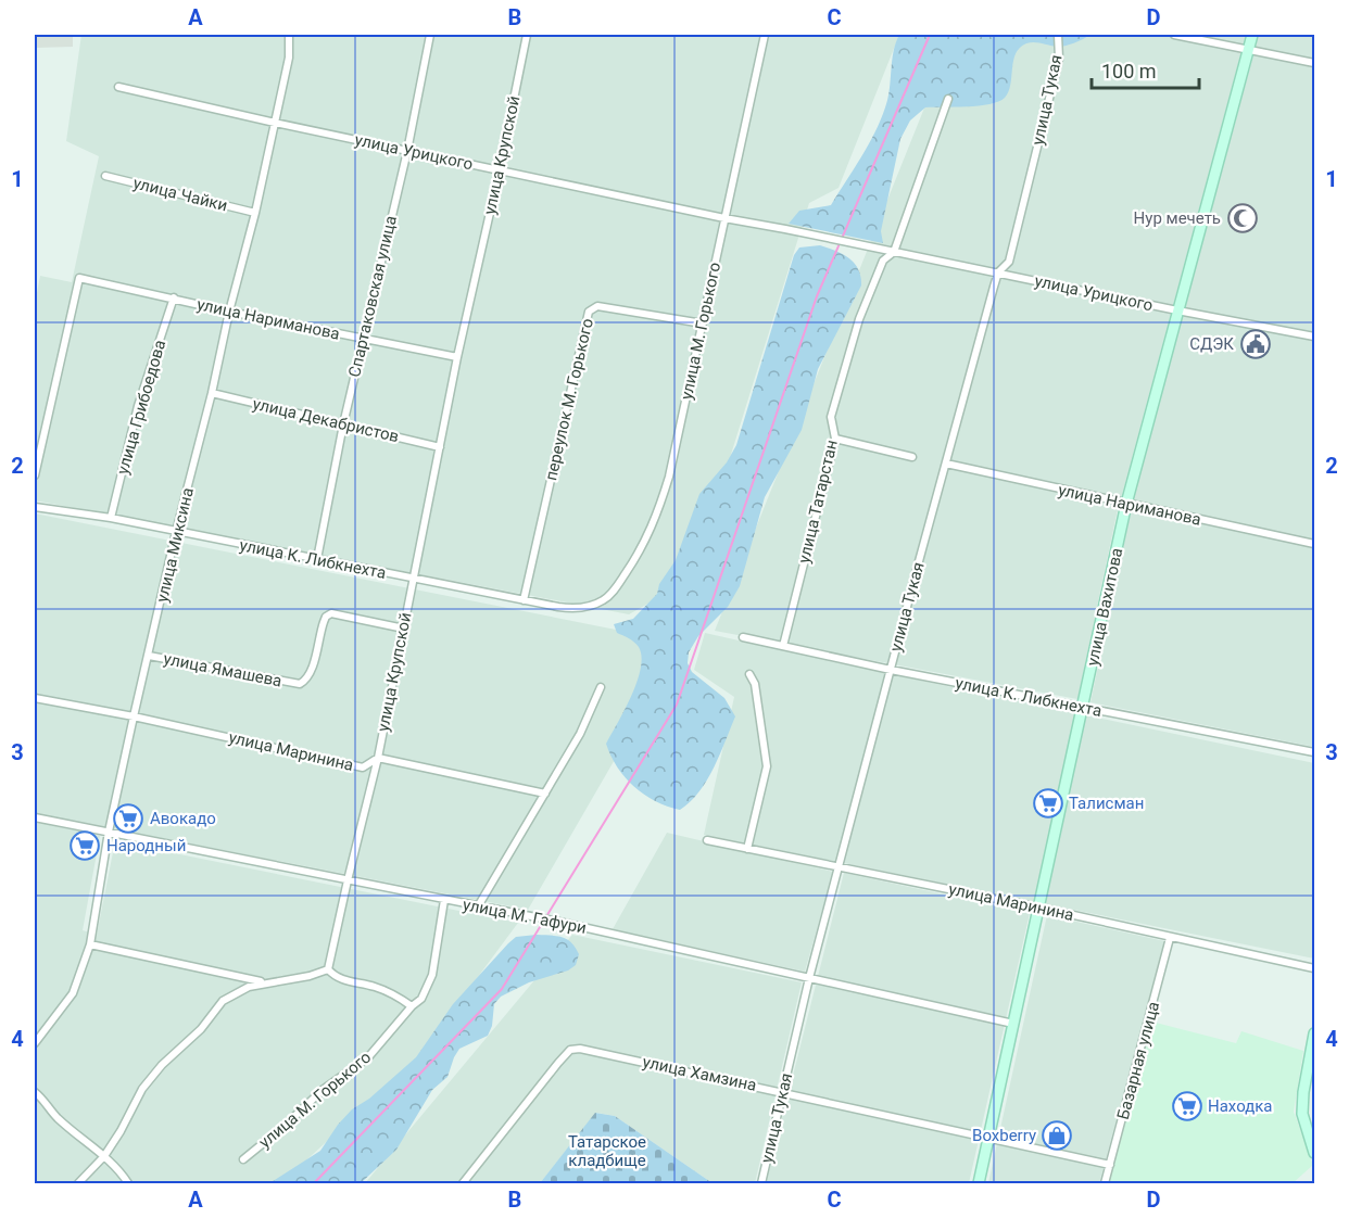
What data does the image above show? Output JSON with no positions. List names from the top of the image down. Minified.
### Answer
{"streets":{"street":["улица Тукая","улица Урицкого","улица Крупской","улица Чайки","Спартаковская улица","улица Нариманова","улица М. Горького","переулок М. Горького","улица Грибоедова","улица Декабристов","улица Татарстан","улица Миксина","улица К. Либкнехта","улица Вахитова","улица Ямашева","улица Маринина","улица М. Гафури","Базарная улица","улица Хамзина"]},"crossings":[["улица Тукая","улица Урицкого"],["улица Тукая","улица Нариманова"],["улица Тукая","улица К. Либкнехта"],["улица Тукая","улица Маринина"],["улица Тукая","улица М. Гафури"],["улица Тукая","улица Хамзина"],["улица Урицкого","улица Крупской"],["улица Урицкого","Спартаковская улица"],["улица Урицкого","улица М. Горького"],["улица Урицкого","улица Татарстан"],["улица Урицкого","улица Миксина"],["улица Урицкого","улица Вахитова"],["улица Крупской","улица Нариманова"],["улица Крупской","улица Декабристов"],["улица Крупской","улица К. Либкнехта"],["улица Крупской","улица Ямашева"],["улица Крупской","улица Маринина"],["улица Крупской","улица М. Гафури"],["улица Чайки","улица Миксина"],["Спартаковская улица","улица Нариманова"],["Спартаковская улица","улица Декабристов"],["Спартаковская улица","улица К. Либкнехта"],["улица Нариманова","улица Грибоедова"],["улица Нариманова","улица Миксина"],["улица Нариманова","улица Вахитова"],["улица М. Горького","переулок М. Горького"],["улица М. Горького","улица К. Либкнехта"],["улица М. Горького","улица М. Гафури"],["переулок М. Горького","улица К. Либкнехта"],["улица Грибоедова","улица К. Либкнехта"],["улица Декабристов","улица Миксина"],["улица Татарстан","улица К. Либкнехта"],["улица Миксина","улица К. Либкнехта"],["улица Миксина","улица Ямашева"],["улица Миксина","улица Маринина"],["улица Миксина","улица М. Гафури"],["улица К. Либкнехта","улица Вахитова"],["улица Вахитова","улица Маринина"],["улица Вахитова","улица М. Гафури"],["улица Вахитова","улица Хамзина"],["улица Маринина","Базарная улица"],["Базарная улица","улица Хамзина"]],"parks":["Татарское кладбище"],"places":{"mosque":["Нур мечеть"],"public building":["СДЭК"],"supermarket":["Талисман","Авокадо","Народный","Находка"],"shop":["Boxberry"]},"scale_bar":"100 m","grid":{"columns":["A","B","C","D"],"rows":["1","2","3","4"]}}
